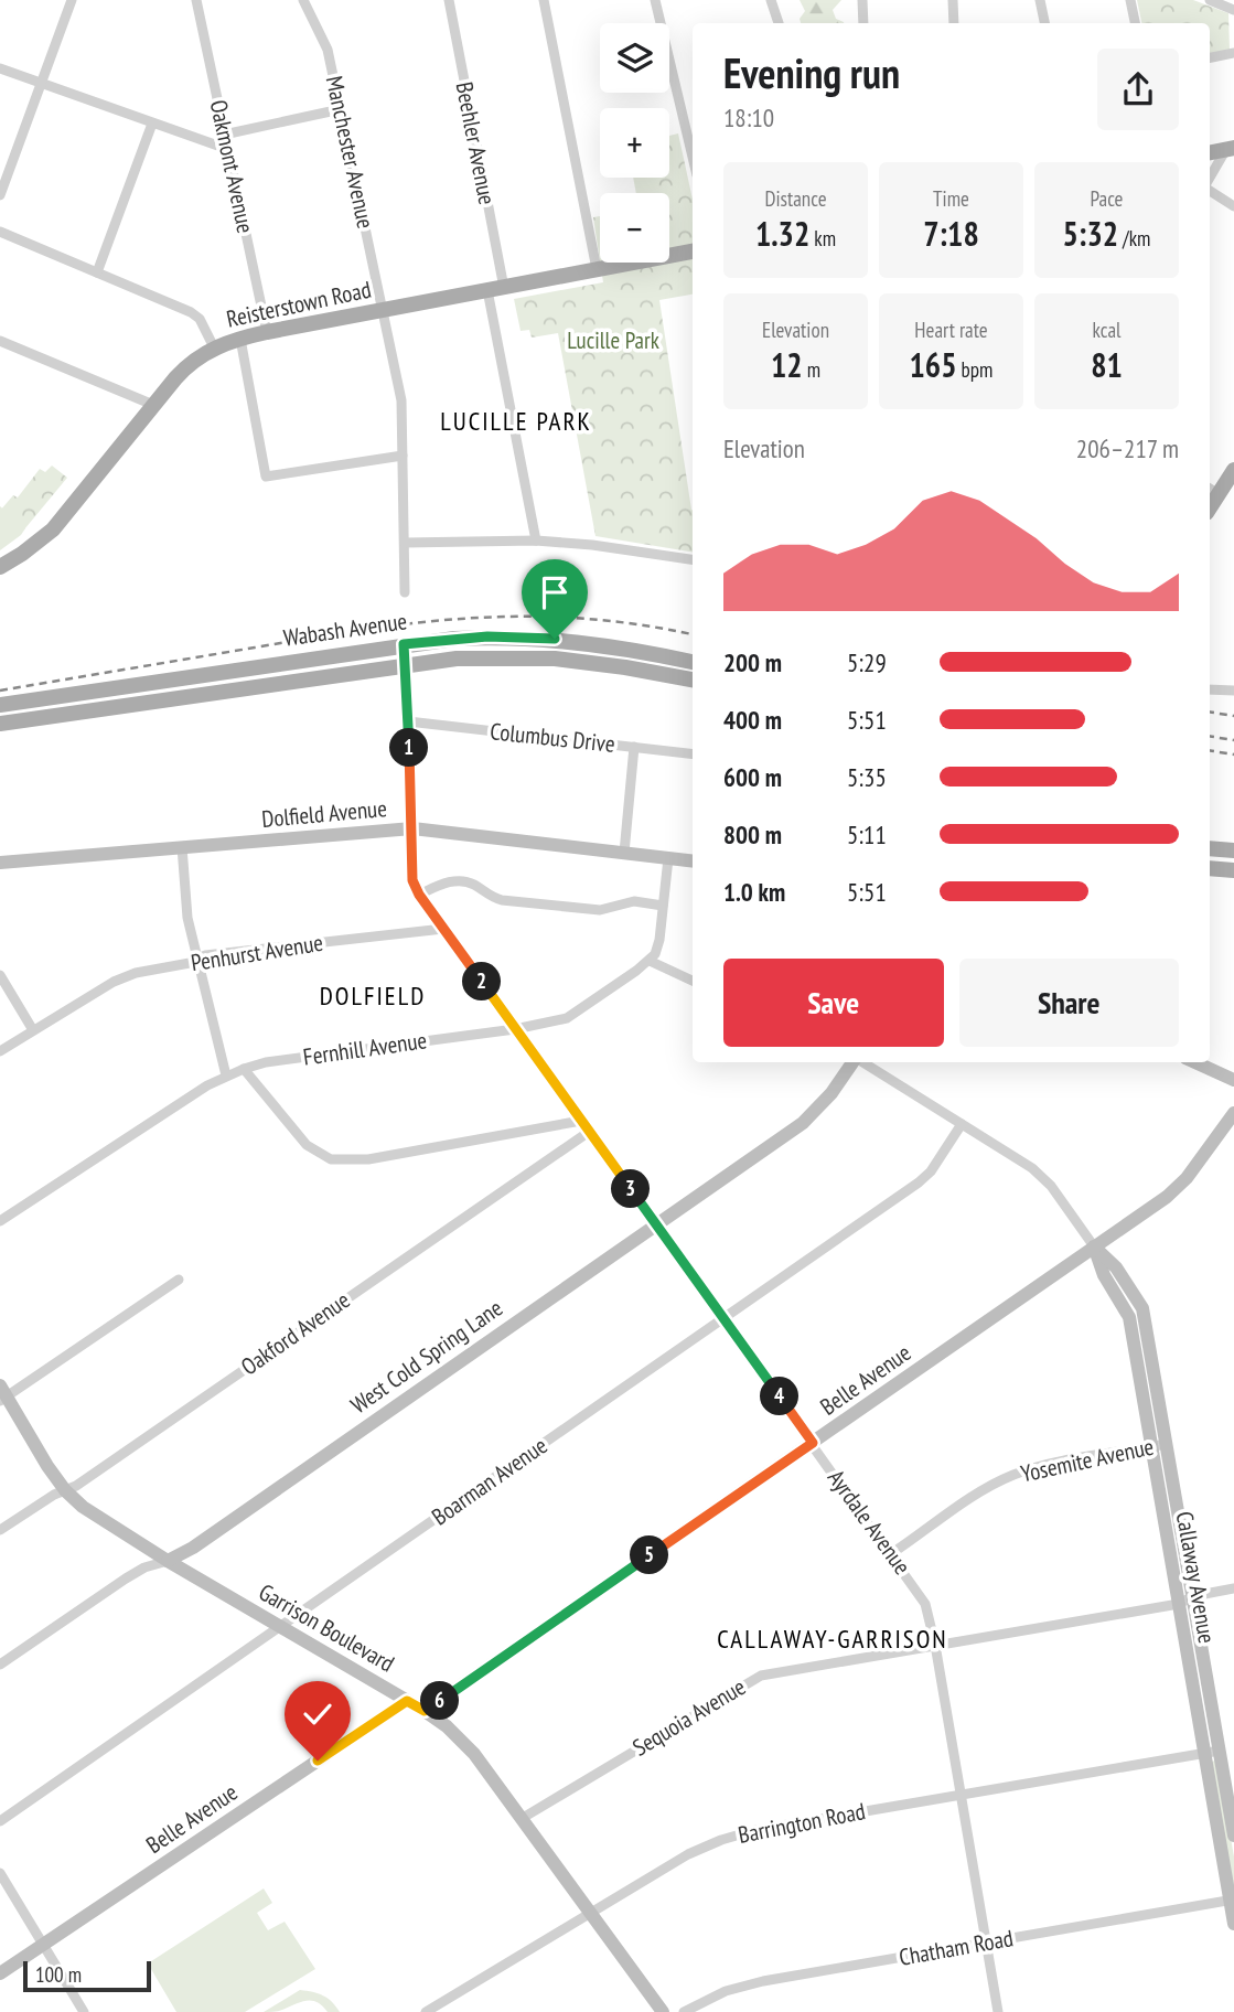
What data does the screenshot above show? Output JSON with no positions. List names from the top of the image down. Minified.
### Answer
{"streets":{"main road":["Reisterstown Road","Wabash Avenue"],"street":["Beehler Avenue","Manchester Avenue","Oakmont Avenue","Columbus Drive","Dolfield Avenue","Penhurst Avenue","Fernhill Avenue","Oakford Avenue","West Cold Spring Lane","Belle Avenue","Yosemite Avenue","Boarman Avenue","Ayrdale Avenue","Callaway Avenue","Garrison Boulevard","Sequoia Avenue","Barrington Road","Chatham Road"]},"crossings":[["Beehler Avenue","Reisterstown Road"],["Manchester Avenue","Reisterstown Road"],["Oakmont Avenue","Reisterstown Road"],["Wabash Avenue","Ayrdale Avenue"],["Columbus Drive","Ayrdale Avenue"],["Dolfield Avenue","Ayrdale Avenue"],["Penhurst Avenue","Ayrdale Avenue"],["Fernhill Avenue","Ayrdale Avenue"],["Oakford Avenue","Ayrdale Avenue"],["Oakford Avenue","Garrison Boulevard"],["West Cold Spring Lane","Ayrdale Avenue"],["West Cold Spring Lane","Garrison Boulevard"],["Belle Avenue","Ayrdale Avenue"],["Belle Avenue","Callaway Avenue"],["Belle Avenue","Garrison Boulevard"],["Yosemite Avenue","Ayrdale Avenue"],["Yosemite Avenue","Callaway Avenue"],["Boarman Avenue","Ayrdale Avenue"],["Boarman Avenue","Callaway Avenue"],["Boarman Avenue","Garrison Boulevard"],["Ayrdale Avenue","Sequoia Avenue"],["Ayrdale Avenue","Barrington Road"],["Ayrdale Avenue","Chatham Road"],["Callaway Avenue","Sequoia Avenue"],["Callaway Avenue","Barrington Road"],["Callaway Avenue","Chatham Road"],["Garrison Boulevard","Sequoia Avenue"],["Garrison Boulevard","Barrington Road"]],"districts":["LUCILLE PARK","DOLFIELD","CALLAWAY-GARRISON"],"parks":["Lucille Park"],"scale_bar":"100 m","page":{"map_buttons":["+","−"],"heading":["Evening run","18:10"],"stats":[["Distance","1.32 km"],["Time","7:18"],["Pace","5:32 /km"],["Elevation","12 m"],["Heart rate","165 bpm"],["kcal","81"]],"chart":["Elevation","206–217 m"],"list":[{"name":"200 m","note":"5:29"},{"name":"400 m","note":"5:51"},{"name":"600 m","note":"5:35"},{"name":"800 m","note":"5:11"},{"name":"1.0 km","note":"5:51"}],"pins":["1","2","3","4","5","6"],"buttons":["Save","Share"],"scale":"100 m"}}
